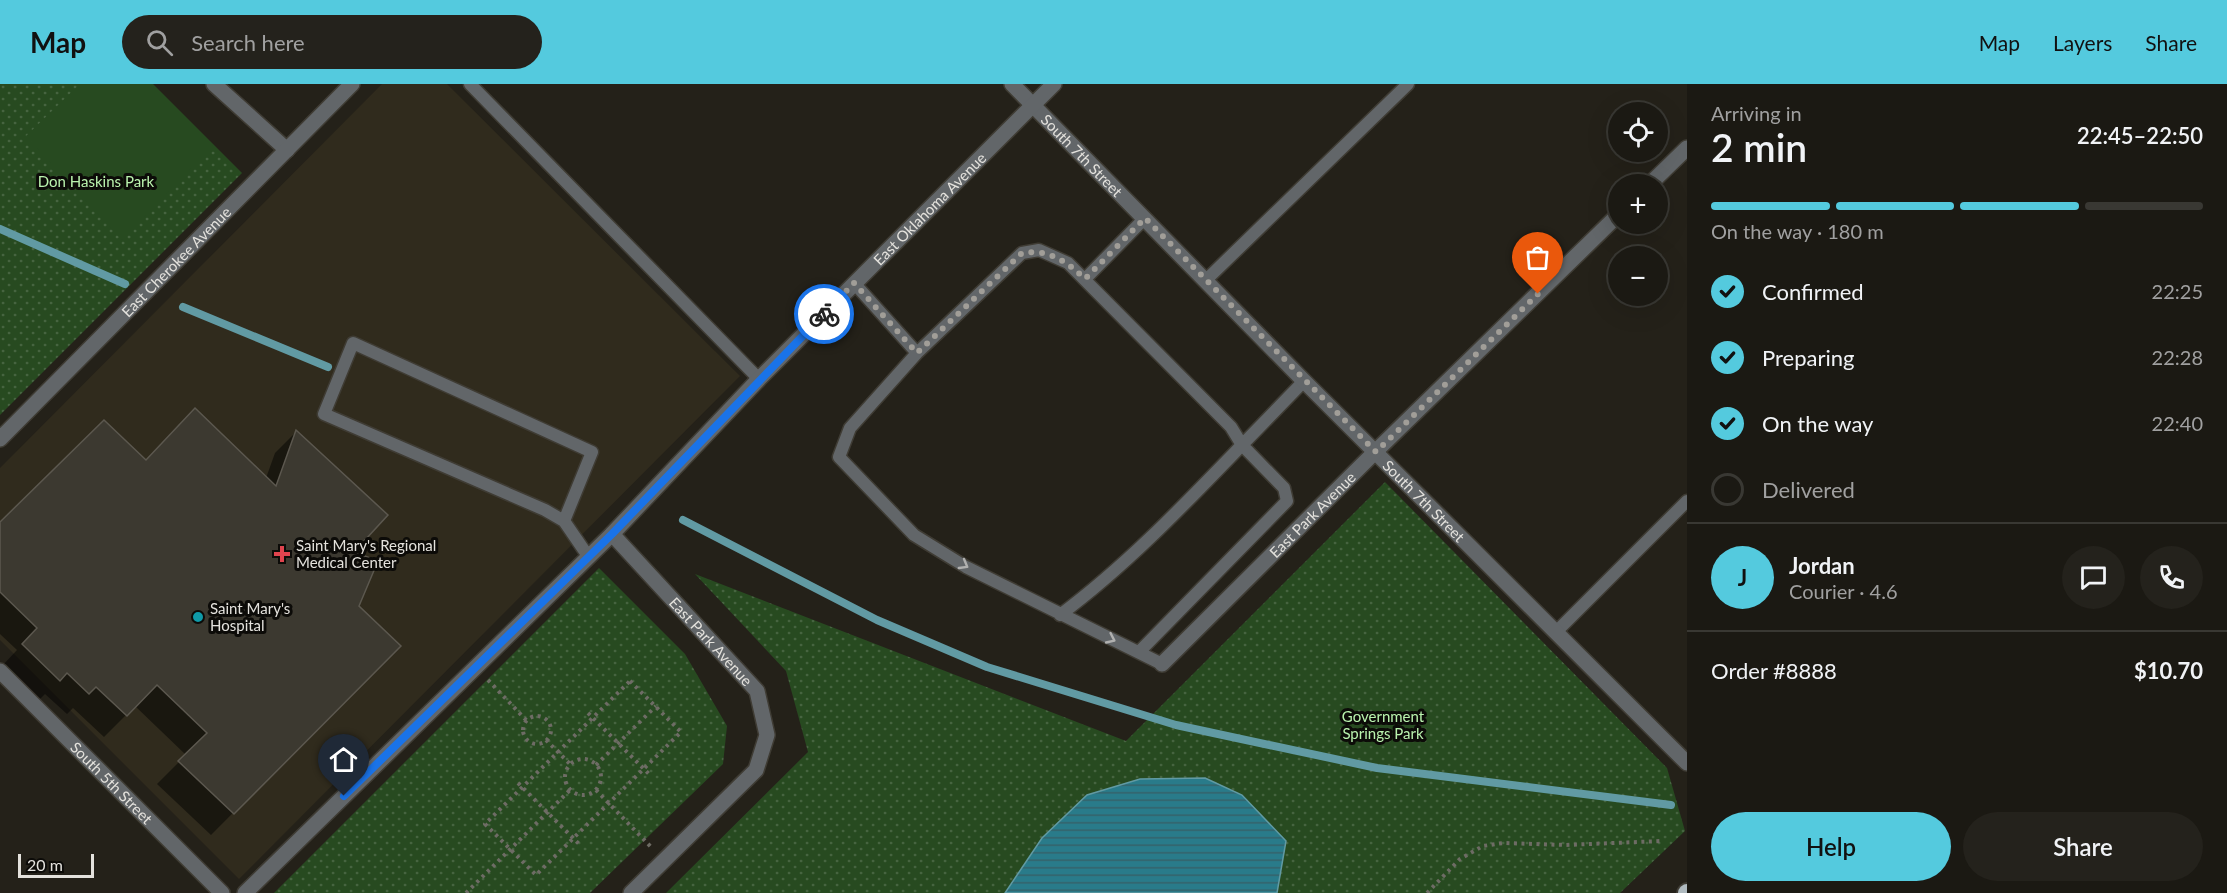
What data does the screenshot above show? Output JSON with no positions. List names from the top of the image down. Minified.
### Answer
{"streets":{"street":["South 7th Street","East Oklahoma Avenue","East Cherokee Avenue","East Park Avenue","South 5th Street"]},"crossings":[["South 7th Street","East Oklahoma Avenue"],["South 7th Street","East Park Avenue"],["East Oklahoma Avenue","East Park Avenue"]],"parks":["Don Haskins Park","Government Springs Park"],"places":{"health":["Saint Mary's Regional Medical Center"],"other":["Saint Mary's Hospital"]},"scale_bar":"20 m","page":{"header":"Map","search":"Search here","nav":["Map","Layers","Share"],"heading":["2 min","Arriving in","22:45–22:50"],"panel":["Jordan","Courier · 4.6","Order #8888","$10.70"],"map_buttons":["+","−"],"bar":"On the way · 180 m","list":[["Confirmed","22:25"],["Preparing","22:28"],["On the way","22:40"],"Delivered"],"round":"J","buttons":["Help","Share"],"scale":"20 m"}}
